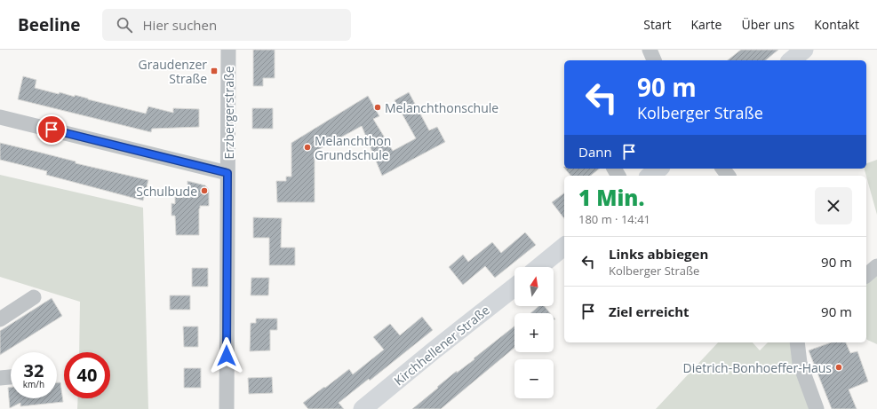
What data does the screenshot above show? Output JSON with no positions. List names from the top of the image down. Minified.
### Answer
{"streets":{"main road":["Kirchhellener Straße"],"street":["Erzbergerstraße"]},"places":{"transit":["Graudenzer Straße"],"other":["Melanchthonschule","Melanchthon Grundschule","Schulbude","Dietrich-Bonhoeffer-Haus"]},"north":"top","page":{"header":"Beeline","search":"Hier suchen","nav":["Start","Karte","Über uns","Kontakt"],"turn":["90 m","Kolberger Straße"],"then":"Dann","heading":["1 Min.","180 m · 14:41"],"list":[{"name":"Links abbiegen","note":"Kolberger Straße","value":"90 m"},{"name":"Ziel erreicht","value":"90 m"}],"map_buttons":["+","−"],"speed":"32 km/h","limit":"40"}}
